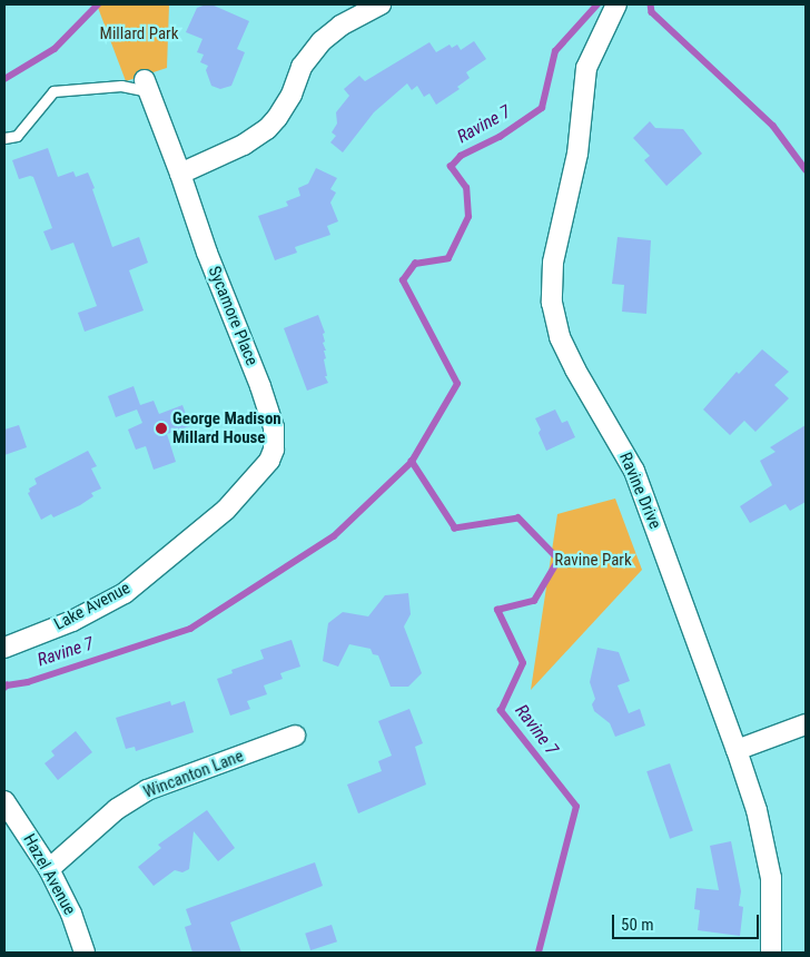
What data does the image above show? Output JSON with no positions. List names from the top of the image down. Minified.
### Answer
{"streets":{"street":["Sycamore Place","Ravine Drive","Lake Avenue","Wincanton Lane","Hazel Avenue"]},"crossings":[["Sycamore Place","Lake Avenue"],["Wincanton Lane","Hazel Avenue"]],"water":["Ravine 7"],"parks":["Millard Park","Ravine Park"],"places":["George Madison Millard House"],"scale_bar":"50 m"}
